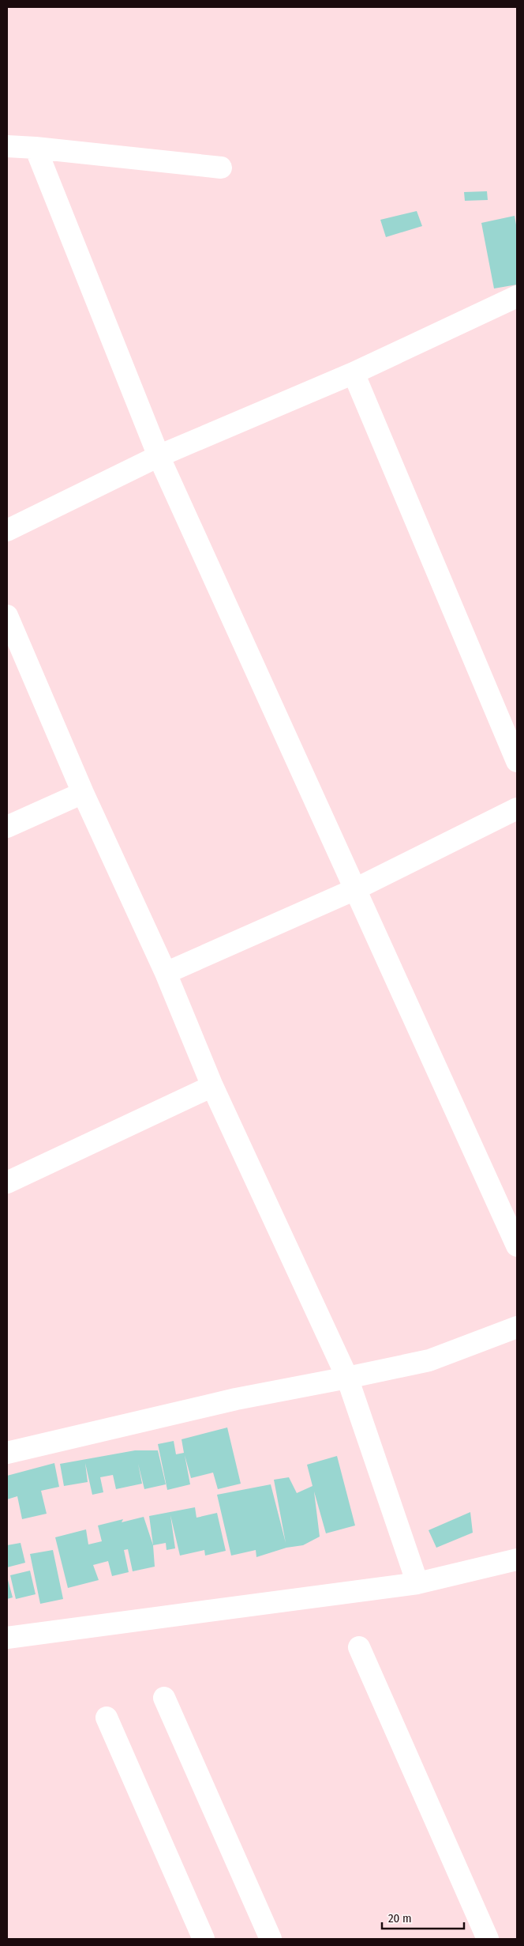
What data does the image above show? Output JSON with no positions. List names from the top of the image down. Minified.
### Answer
{"scale_bar":"20 m"}
